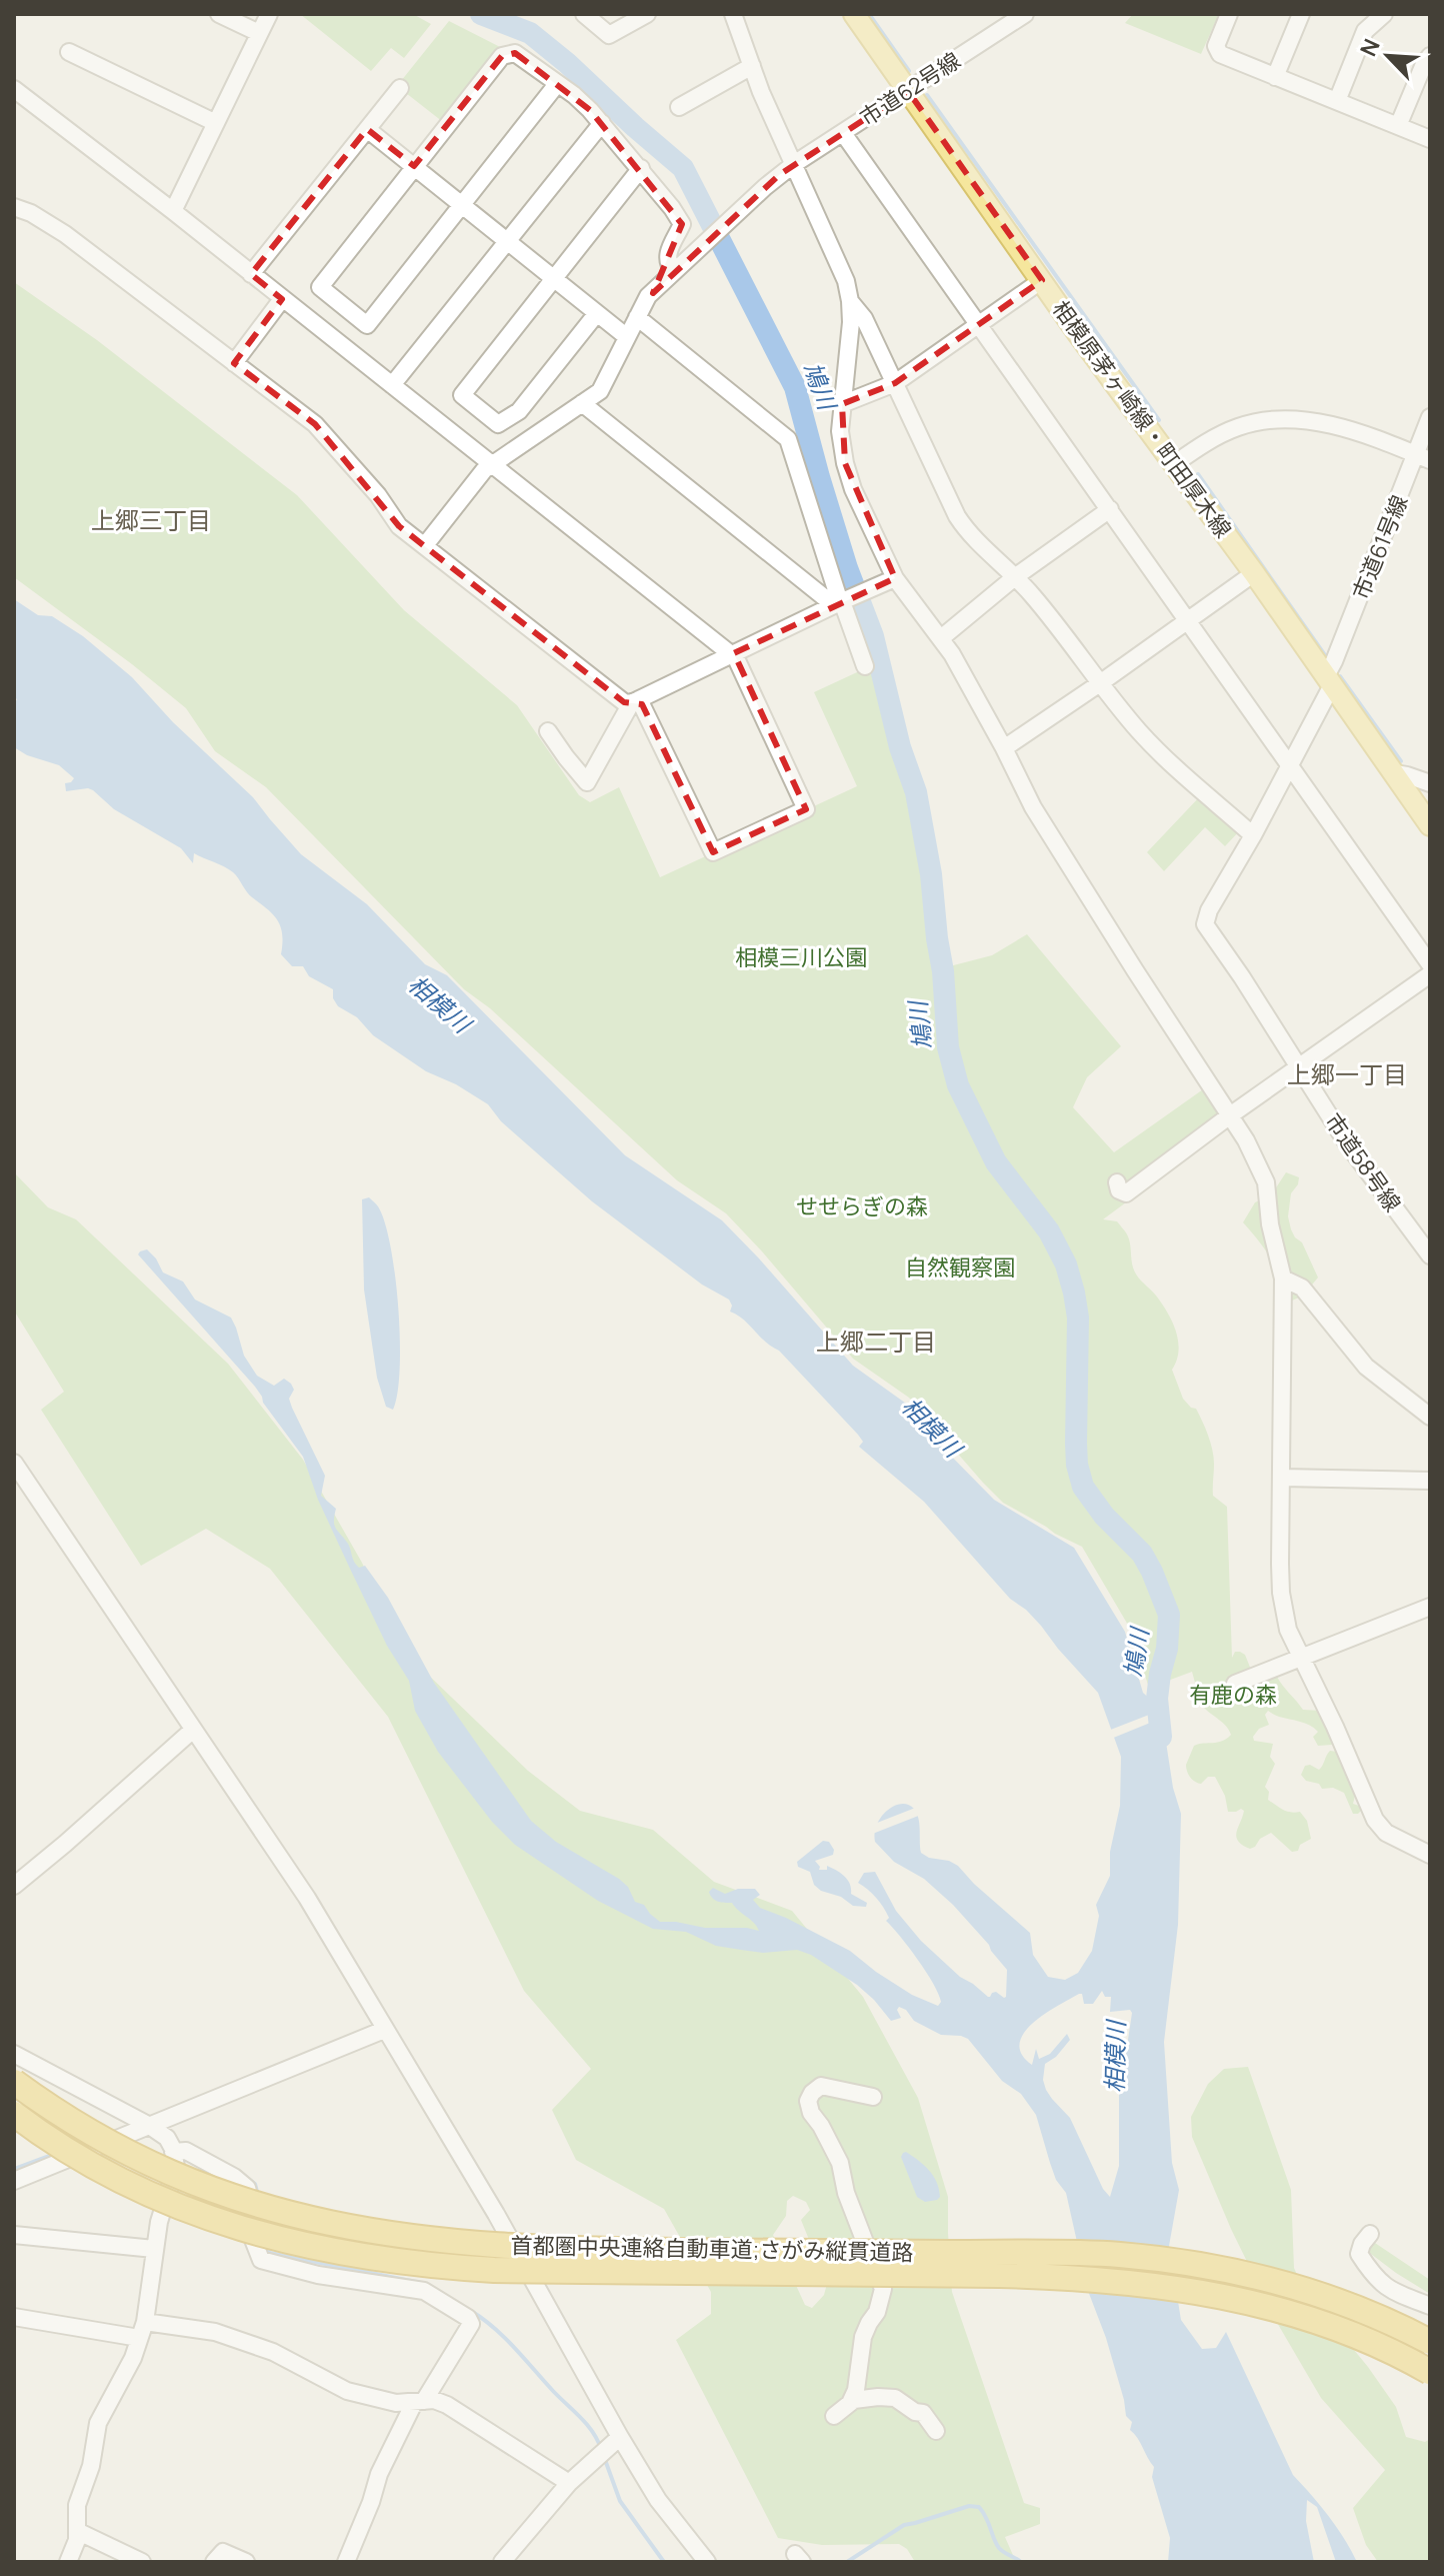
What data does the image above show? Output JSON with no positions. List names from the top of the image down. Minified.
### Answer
{"streets":{"highway":["首都圏中央連絡自動車道;さがみ縦貫道路"],"main road":["相模原茅ヶ崎線・町田厚木線"],"street":["市道62号線","市道61号線","市道58号線"]},"crossings":[["市道62号線","相模原茅ヶ崎線・町田厚木線"],["相模原茅ヶ崎線・町田厚木線","市道61号線"],["市道61号線","市道58号線"]],"districts":["上郷三丁目","上郷一丁目","上郷二丁目"],"water":["鳩川","相模川"],"parks":["相模三川公園","せせらぎの森","自然観察園","有鹿の森"],"north":"top left"}
